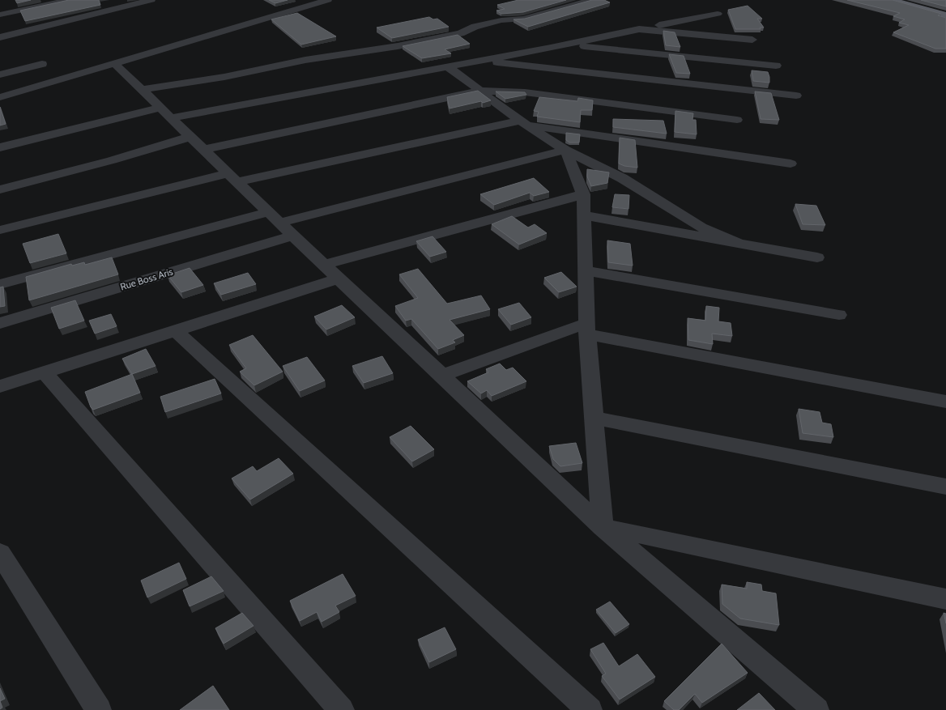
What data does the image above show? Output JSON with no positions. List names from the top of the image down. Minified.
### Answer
{"streets":{"street":["Rue Boss Aris"]}}
